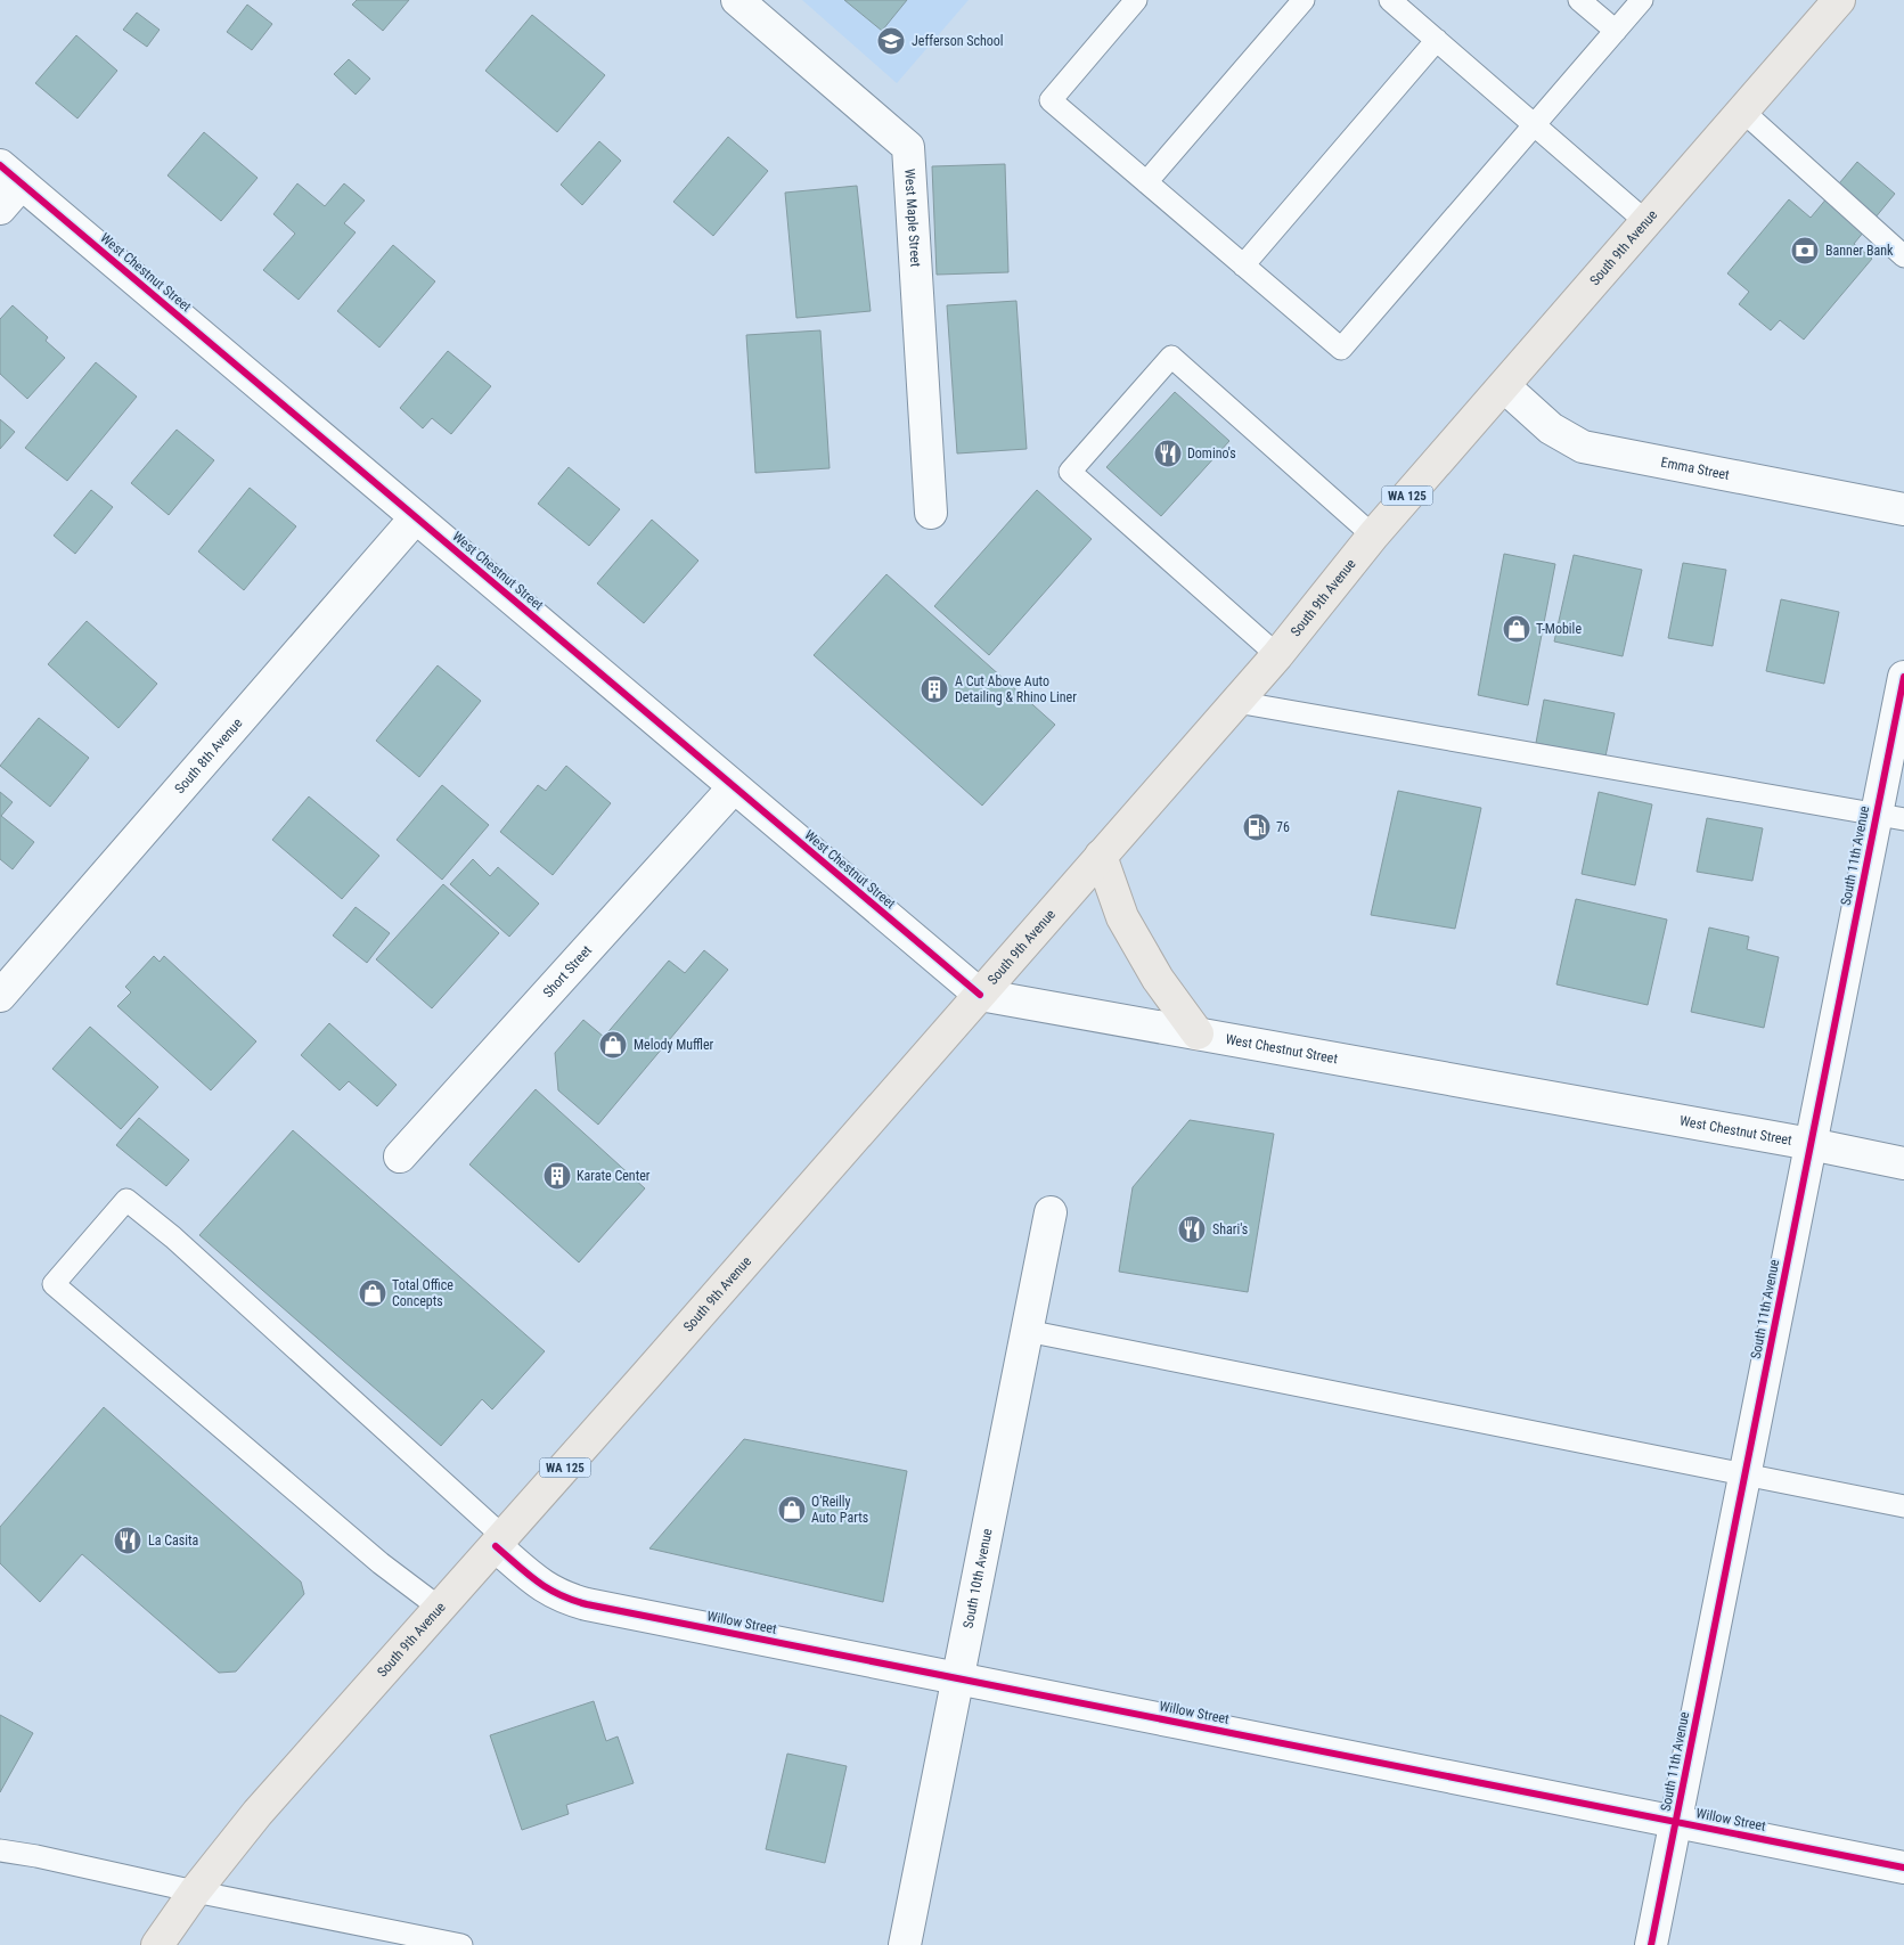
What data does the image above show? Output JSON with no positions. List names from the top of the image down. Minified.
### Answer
{"streets":{"main road":["South 9th Avenue","WA 125"],"street":["West Maple Street","West Chestnut Street","Emma Street","South 8th Avenue","South 11th Avenue","Short Street","South 10th Avenue","Willow Street"]},"crossings":[["South 9th Avenue","West Chestnut Street"],["South 9th Avenue","Emma Street"],["South 9th Avenue","Willow Street"],["West Chestnut Street","South 8th Avenue"],["West Chestnut Street","South 11th Avenue"],["West Chestnut Street","Short Street"],["South 11th Avenue","Willow Street"],["South 10th Avenue","Willow Street"]],"places":{"school or university":["Jefferson School"],"bank":["Banner Bank"],"restaurant":["Domino's","Shari's","La Casita"],"shop":["T-Mobile","Melody Muffler","Total Office Concepts","O'Reilly Auto Parts"],"building":["A Cut Above Auto Detailing & Rhino Liner","Karate Center"],"fuel station":["76"]}}
